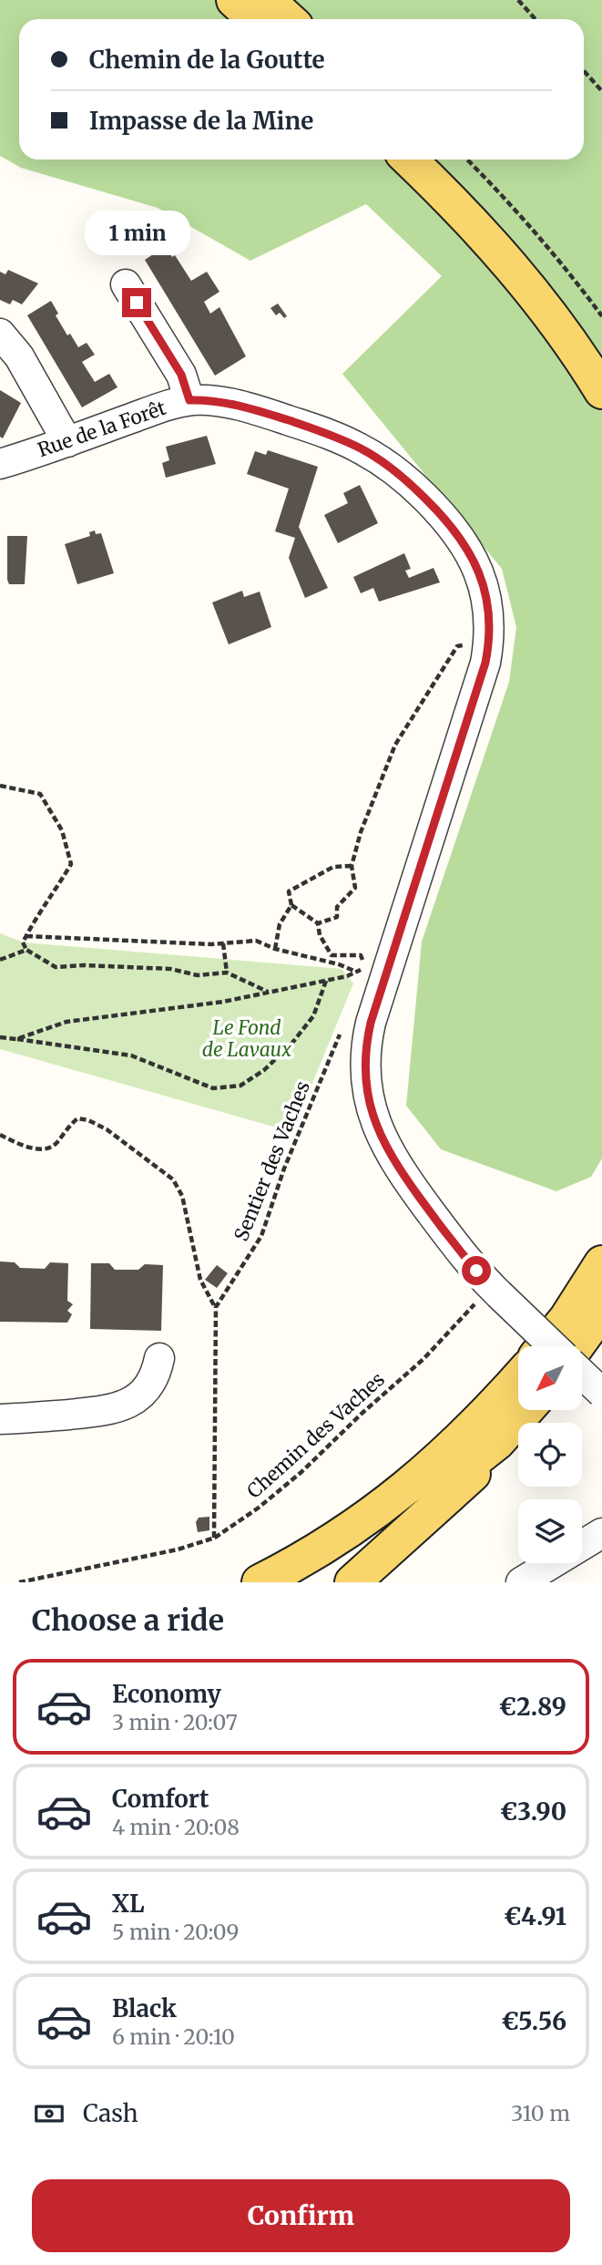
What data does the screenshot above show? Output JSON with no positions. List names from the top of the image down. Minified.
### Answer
{"streets":{"street":["Rue de la Forêt"],"path":["Sentier des Vaches","Chemin des Vaches"]},"crossings":[["Rue de la Forêt","Chemin des Vaches"]],"parks":["Le Fond de Lavaux"],"north":"bottom left","page":{"banner":["Chemin de la Goutte","Impasse de la Mine"],"bubble":"1 min","heading":"Choose a ride","list":[{"name":"Economy","note":"3 min · 20:07","value":"€2.89"},{"name":"Comfort","note":"4 min · 20:08","value":"€3.90"},{"name":"XL","note":"5 min · 20:09","value":"€4.91"},{"name":"Black","note":"6 min · 20:10","value":"€5.56"}],"pay":["Cash","310 m"],"buttons":"Confirm"}}
